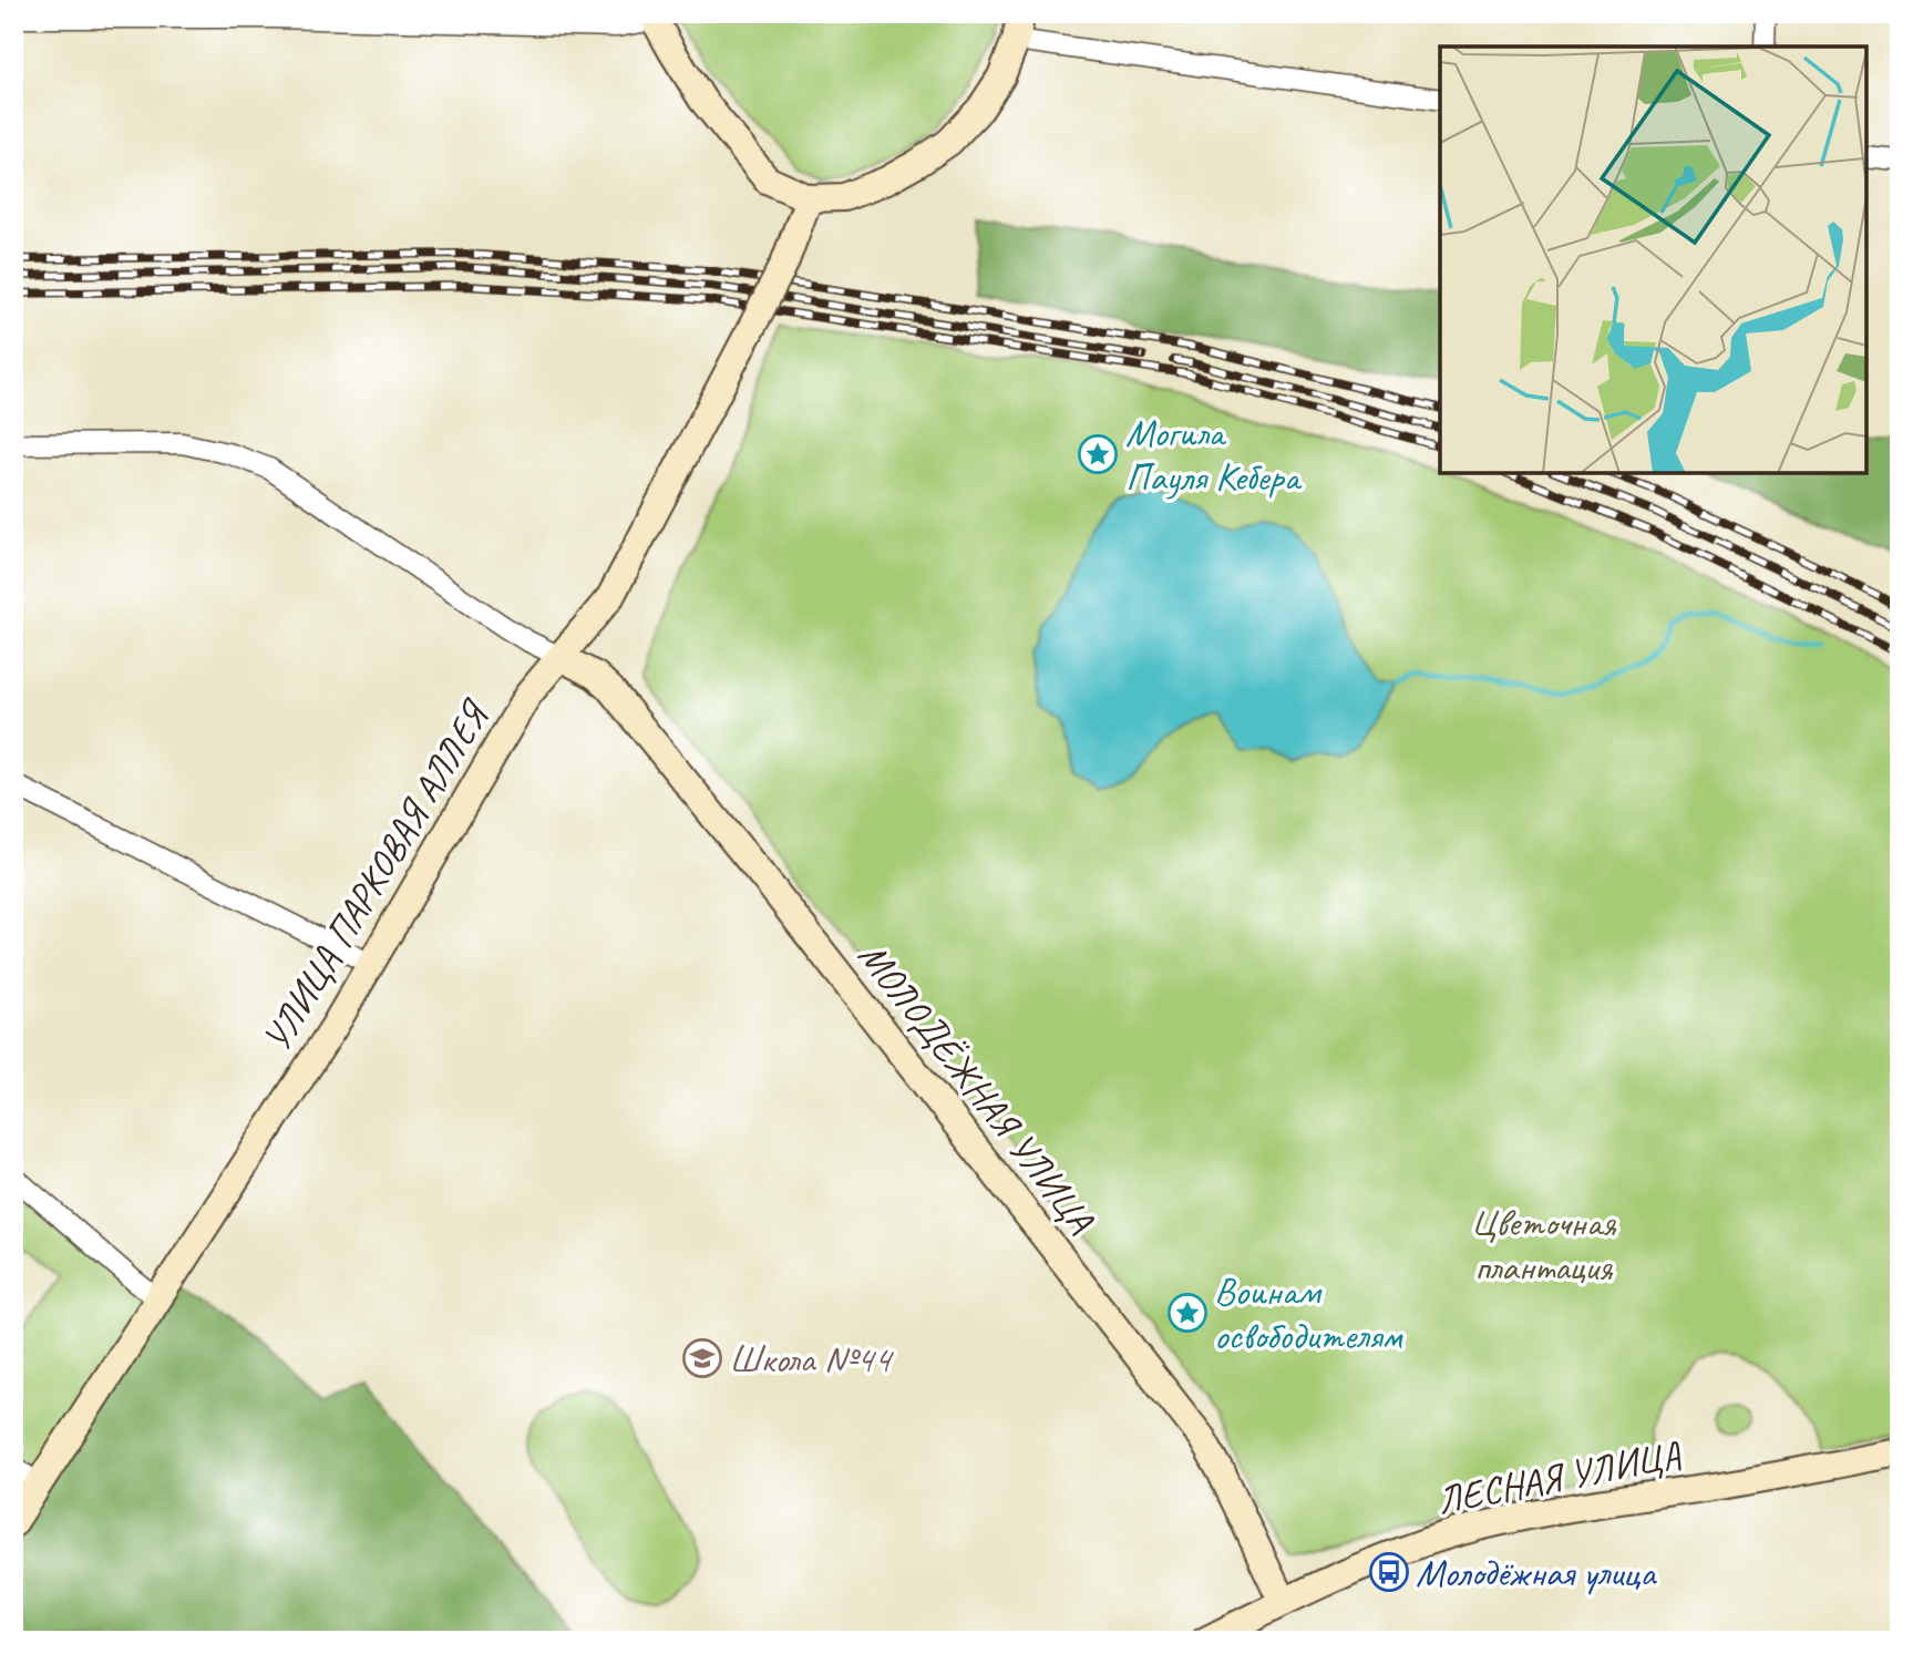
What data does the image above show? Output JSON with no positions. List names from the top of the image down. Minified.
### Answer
{"streets":{"street":["УЛИЦА ПАРКОВАЯ АЛЛЕЯ","МОЛОДЁЖНАЯ УЛИЦА","ЛЕСНАЯ УЛИЦА"]},"crossings":[["УЛИЦА ПАРКОВАЯ АЛЛЕЯ","МОЛОДЁЖНАЯ УЛИЦА"],["МОЛОДЁЖНАЯ УЛИЦА","ЛЕСНАЯ УЛИЦА"]],"parks":["Цветочная плантация"],"places":{"place":["Могила Пауля Кебера","Воинам освободителям"],"school or university":["Школа №44"],"bus stop":["Молодёжная улица"]}}
